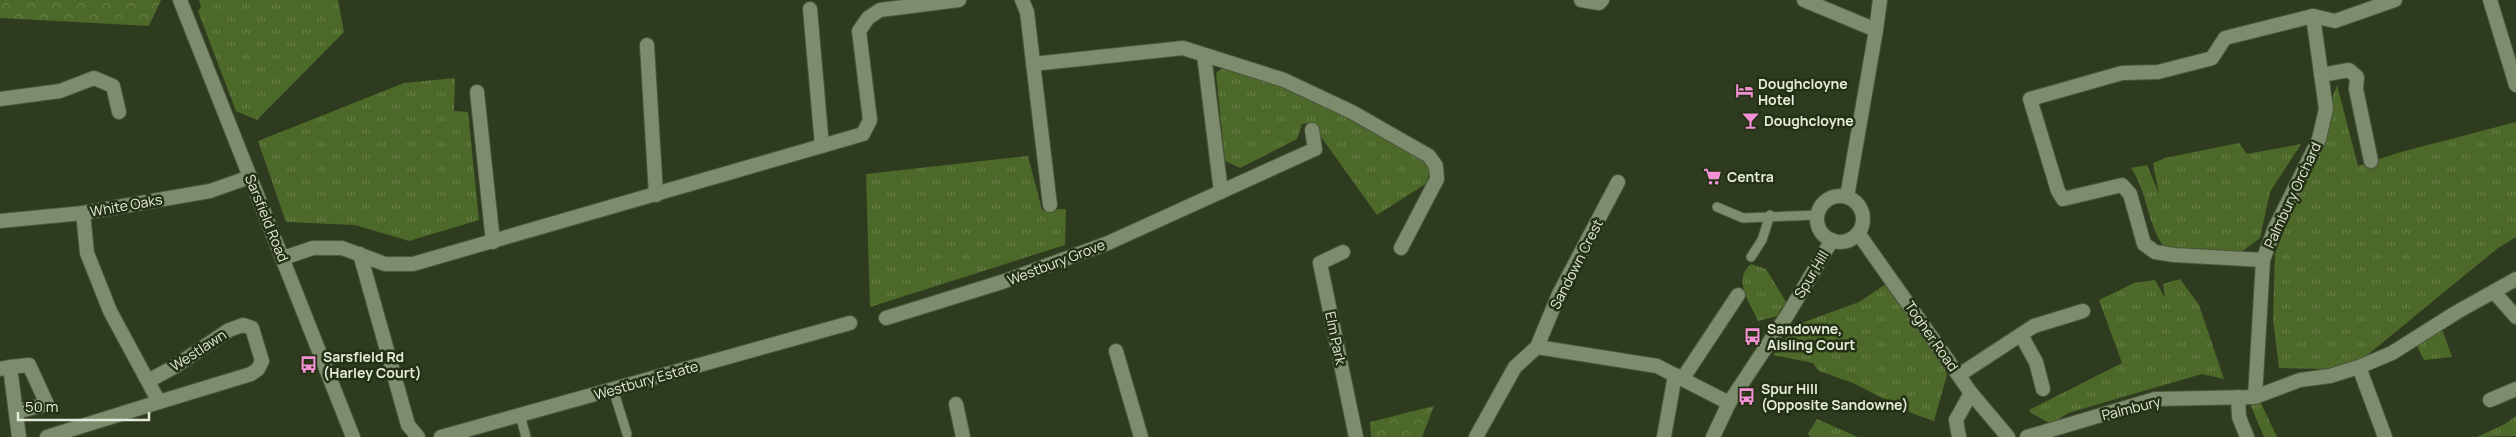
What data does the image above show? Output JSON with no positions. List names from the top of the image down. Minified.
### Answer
{"streets":{"street":["Palmbury Orchard","White Oaks","Sarsfield Road","Westbury Grove","Sandown Crest","Spur Hill","Togher Road","Elm Park","Westlawn","Westbury Estate","Palmbury"]},"crossings":[["White Oaks","Sarsfield Road"],["Spur Hill","Togher Road"]],"places":{"hotel":["Doughcloyne Hotel"],"bar":["Doughcloyne"],"supermarket":["Centra"],"bus stop":["Sandowne, Aisling Court","Sarsfield Rd (Harley Court)","Spur Hill (Opposite Sandowne)"]},"scale_bar":"50 m"}
